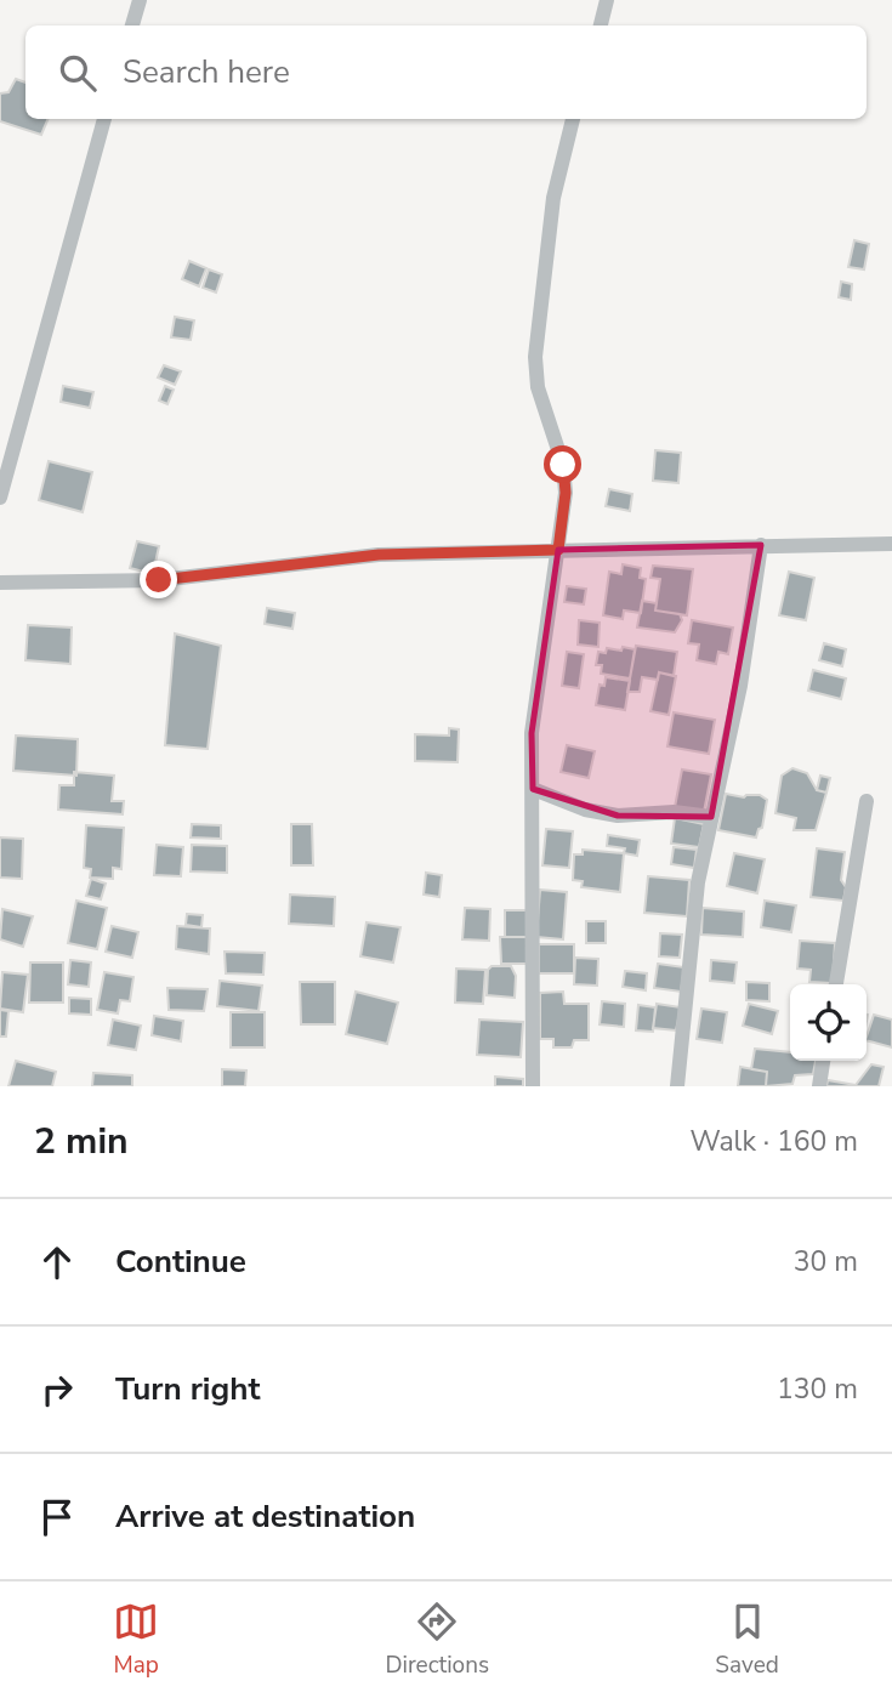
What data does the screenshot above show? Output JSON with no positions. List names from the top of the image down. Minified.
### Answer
{"page":{"search":"Search here","heading":["2 min","Walk · 160 m"],"list":[["Continue","30 m"],["Turn right","130 m"],"Arrive at destination"],"nav":["Map","Directions","Saved"]}}
